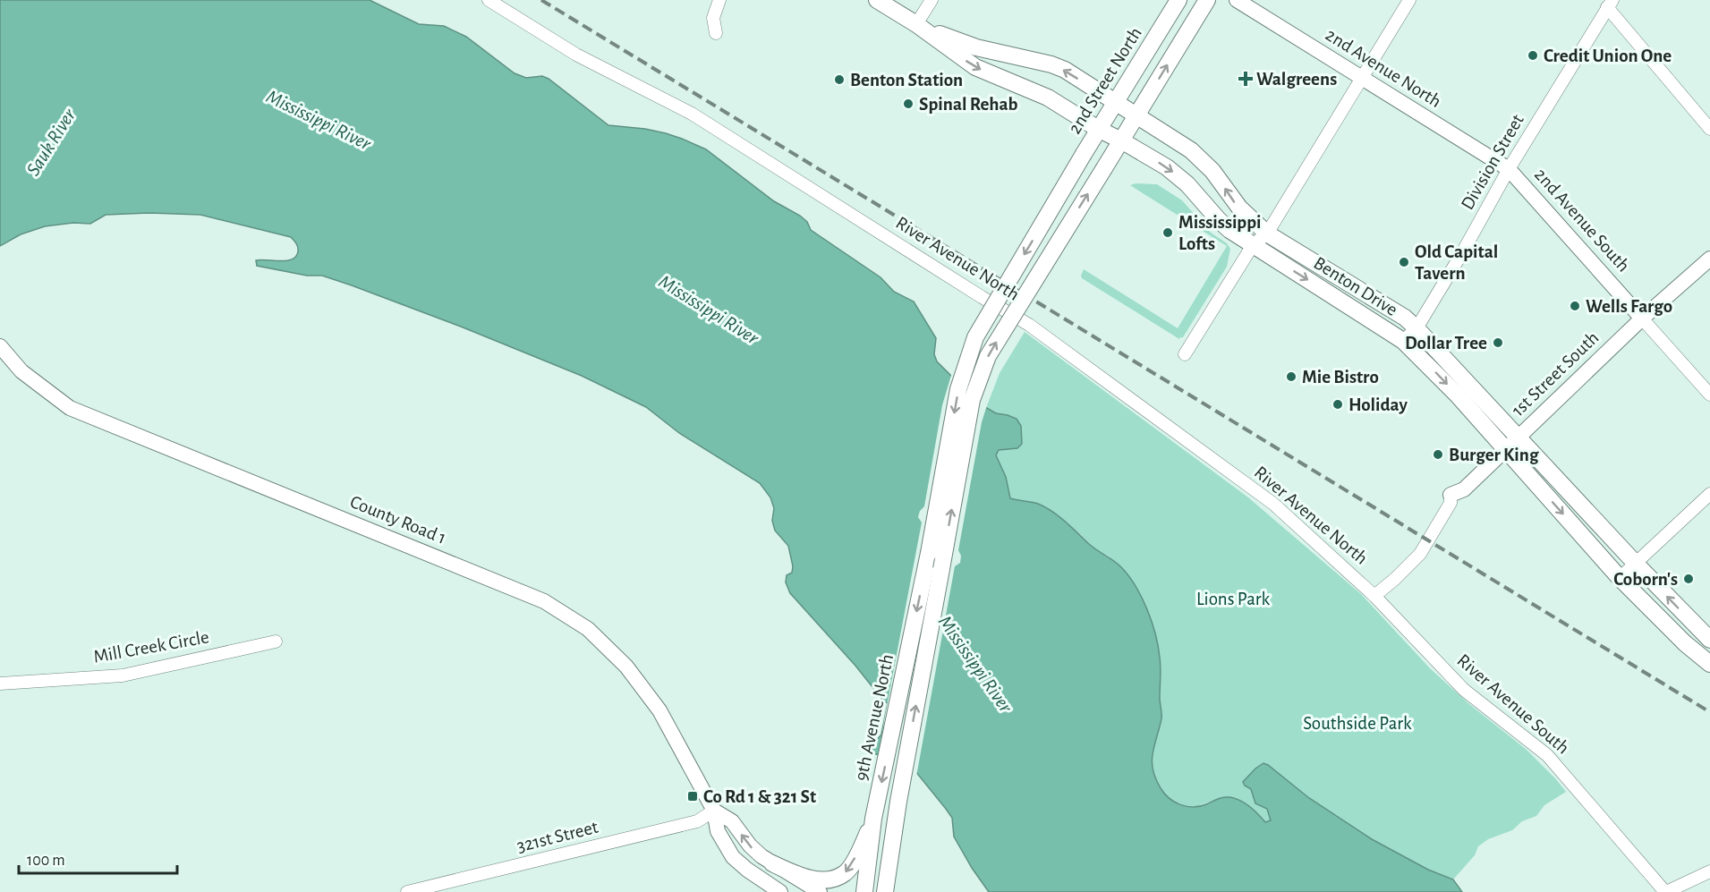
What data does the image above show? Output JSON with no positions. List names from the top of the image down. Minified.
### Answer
{"streets":{"main road":["2nd Street North","Benton Drive","9th Avenue North"],"street":["2nd Avenue North","Division Street","2nd Avenue South","River Avenue North","1st Street South","County Road 1","Mill Creek Circle","River Avenue South","321st Street"]},"crossings":[["2nd Avenue North","Division Street"],["2nd Avenue North","2nd Avenue South"],["2nd Street North","Benton Drive"],["2nd Street North","9th Avenue North"],["Division Street","2nd Avenue South"],["Division Street","Benton Drive"],["2nd Avenue South","1st Street South"],["River Avenue North","1st Street South"],["River Avenue North","River Avenue South"],["Benton Drive","1st Street South"],["Benton Drive","9th Avenue North"],["1st Street South","River Avenue South"],["County Road 1","321st Street"]],"one_way":["2nd Street North"],"water":["Mississippi River","Sauk River"],"parks":["Lions Park","Southside Park"],"places":{"other":["Credit Union One","Benton Station","Spinal Rehab","Mississippi Lofts","Old Capital Tavern","Wells Fargo","Dollar Tree","Mie Bistro","Holiday","Burger King","Coborn's"],"health":["Walgreens"],"transit":["Co Rd 1 & 321 St"]},"scale_bar":"100 m"}
